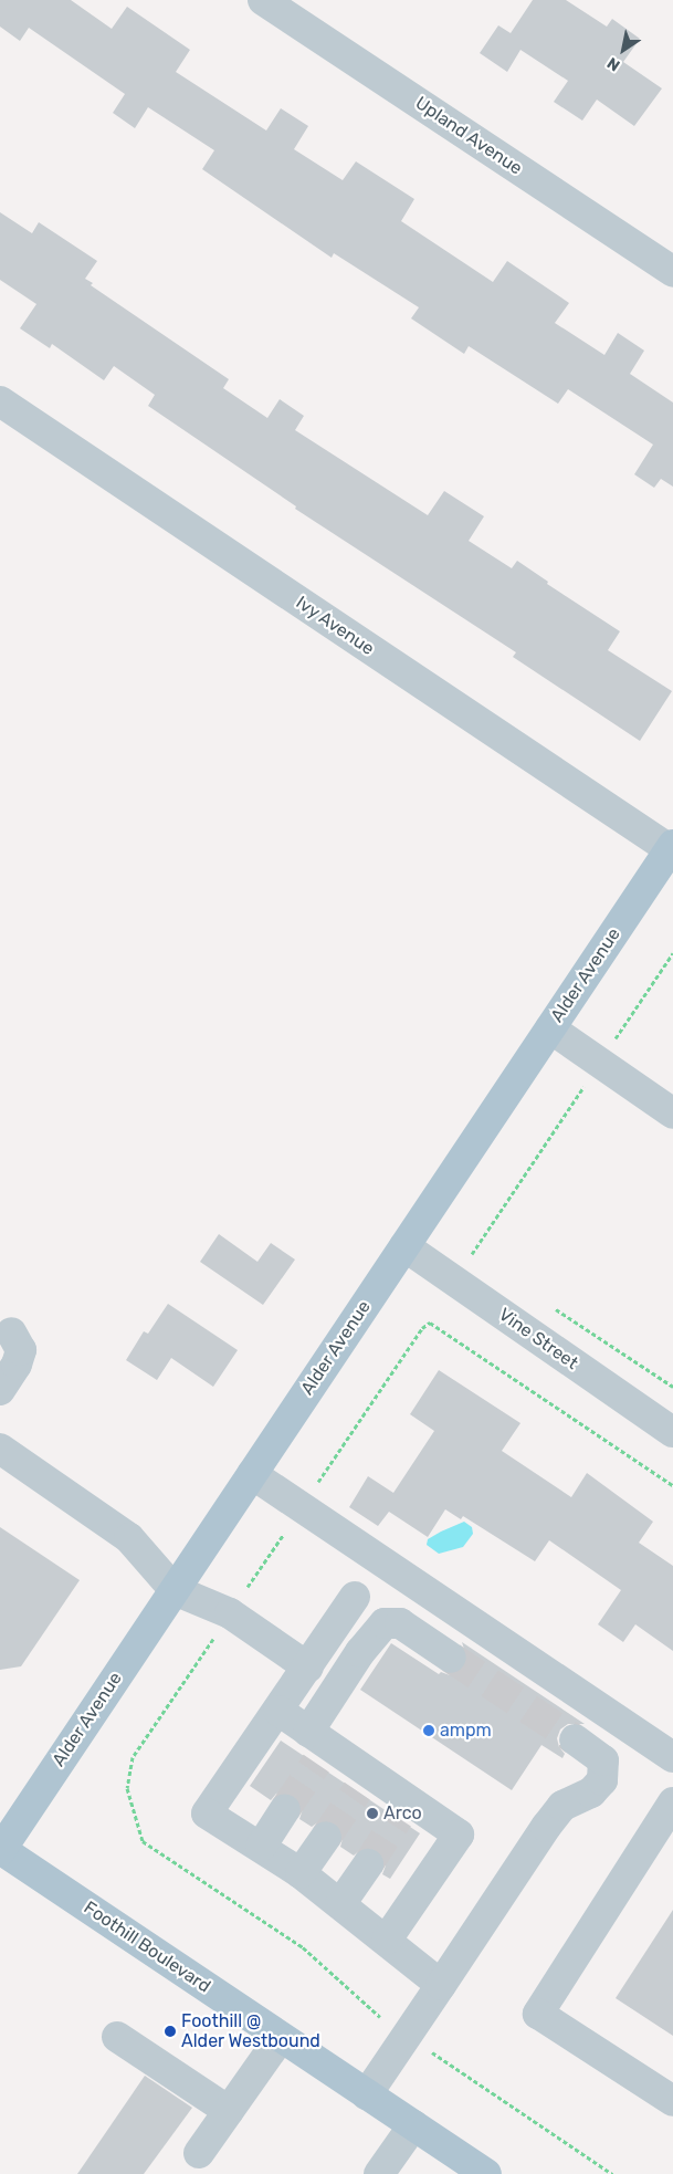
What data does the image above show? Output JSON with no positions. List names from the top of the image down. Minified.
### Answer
{"streets":{"main road":["Alder Avenue","Foothill Boulevard"],"street":["Upland Avenue","Ivy Avenue","Vine Street"]},"crossings":[["Ivy Avenue","Alder Avenue"],["Alder Avenue","Vine Street"],["Alder Avenue","Foothill Boulevard"]],"places":["ampm","Arco","Foothill @ Alder Westbound"],"north":"bottom left"}
